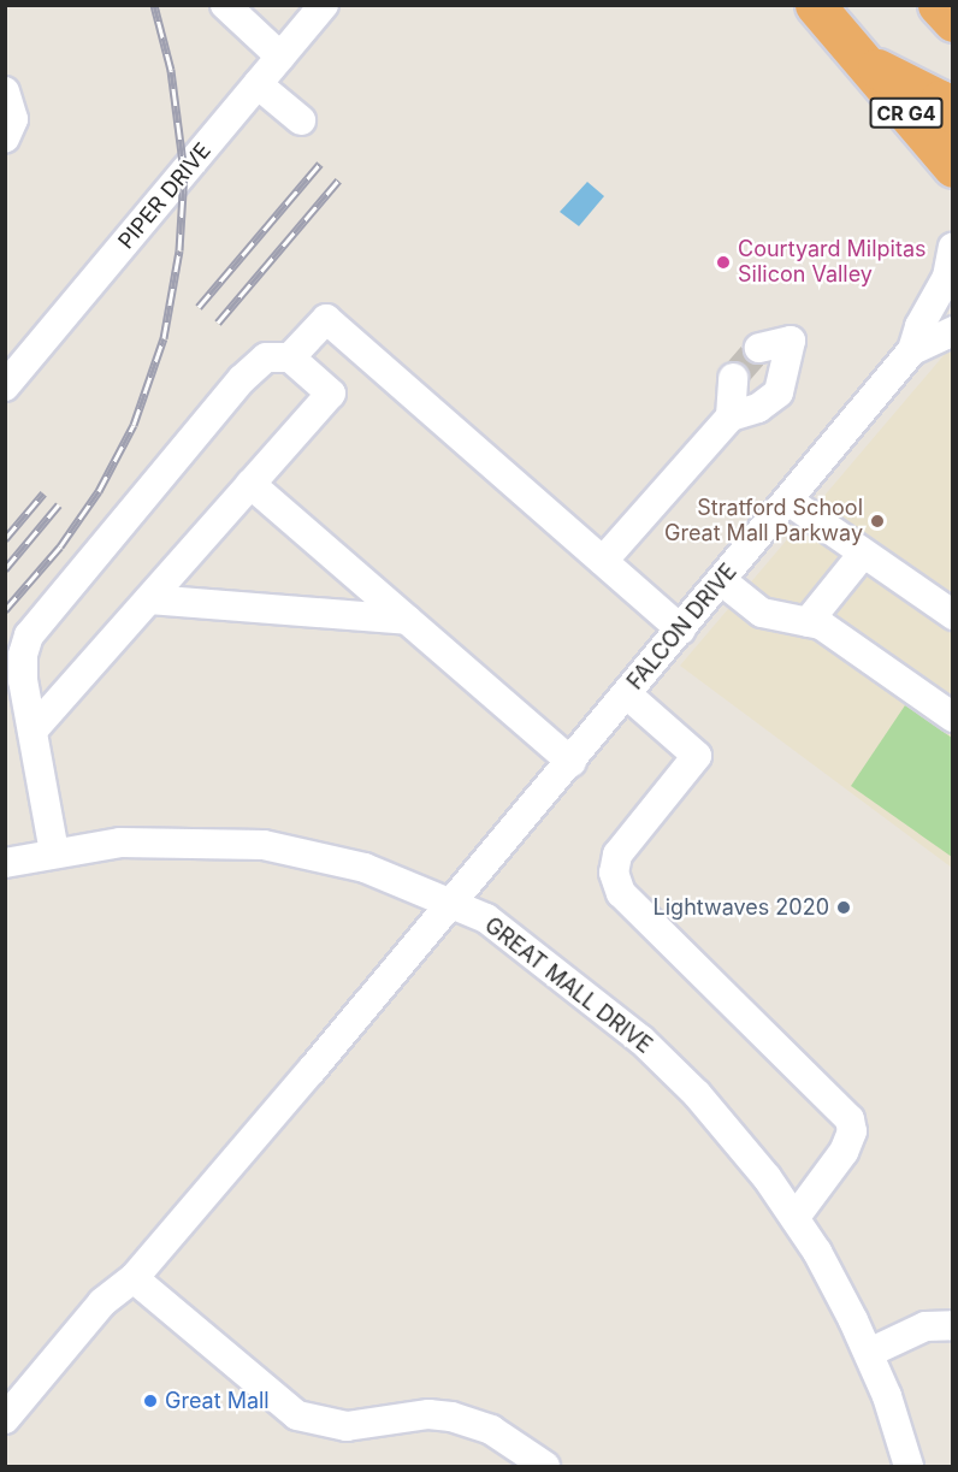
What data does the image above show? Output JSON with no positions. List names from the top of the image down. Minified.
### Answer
{"streets":{"highway":["CR G4"],"street":["PIPER DRIVE","FALCON DRIVE","GREAT MALL DRIVE"]},"crossings":[["FALCON DRIVE","GREAT MALL DRIVE"]],"places":["Courtyard Milpitas Silicon Valley","Stratford School Great Mall Parkway","Lightwaves 2020","Great Mall"]}
